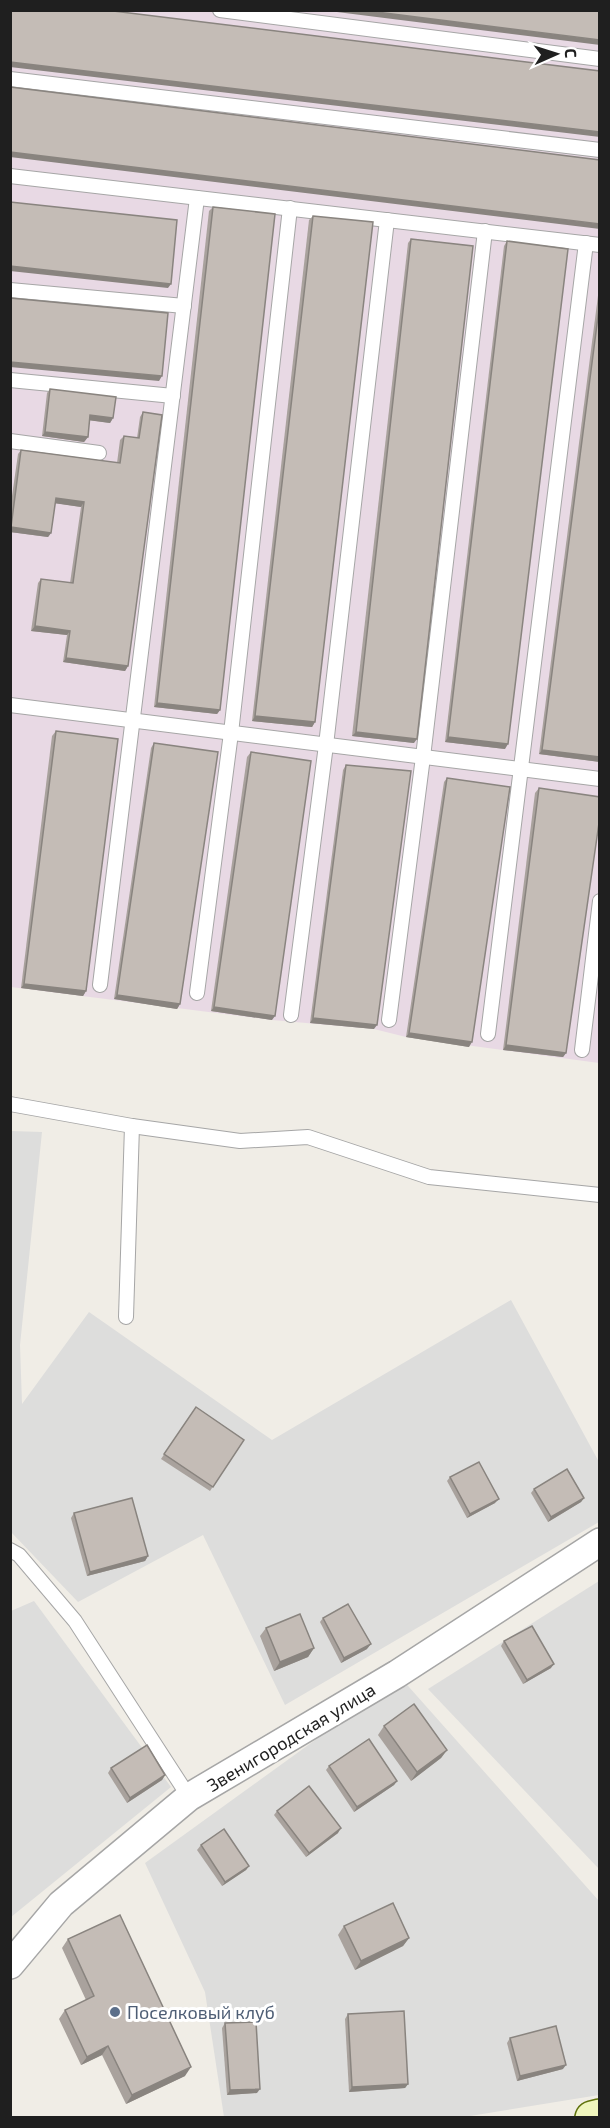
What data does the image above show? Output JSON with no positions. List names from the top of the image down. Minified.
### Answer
{"streets":{"street":["Звенигородская улица"]},"places":["Поселковый клуб"],"north":"right"}
